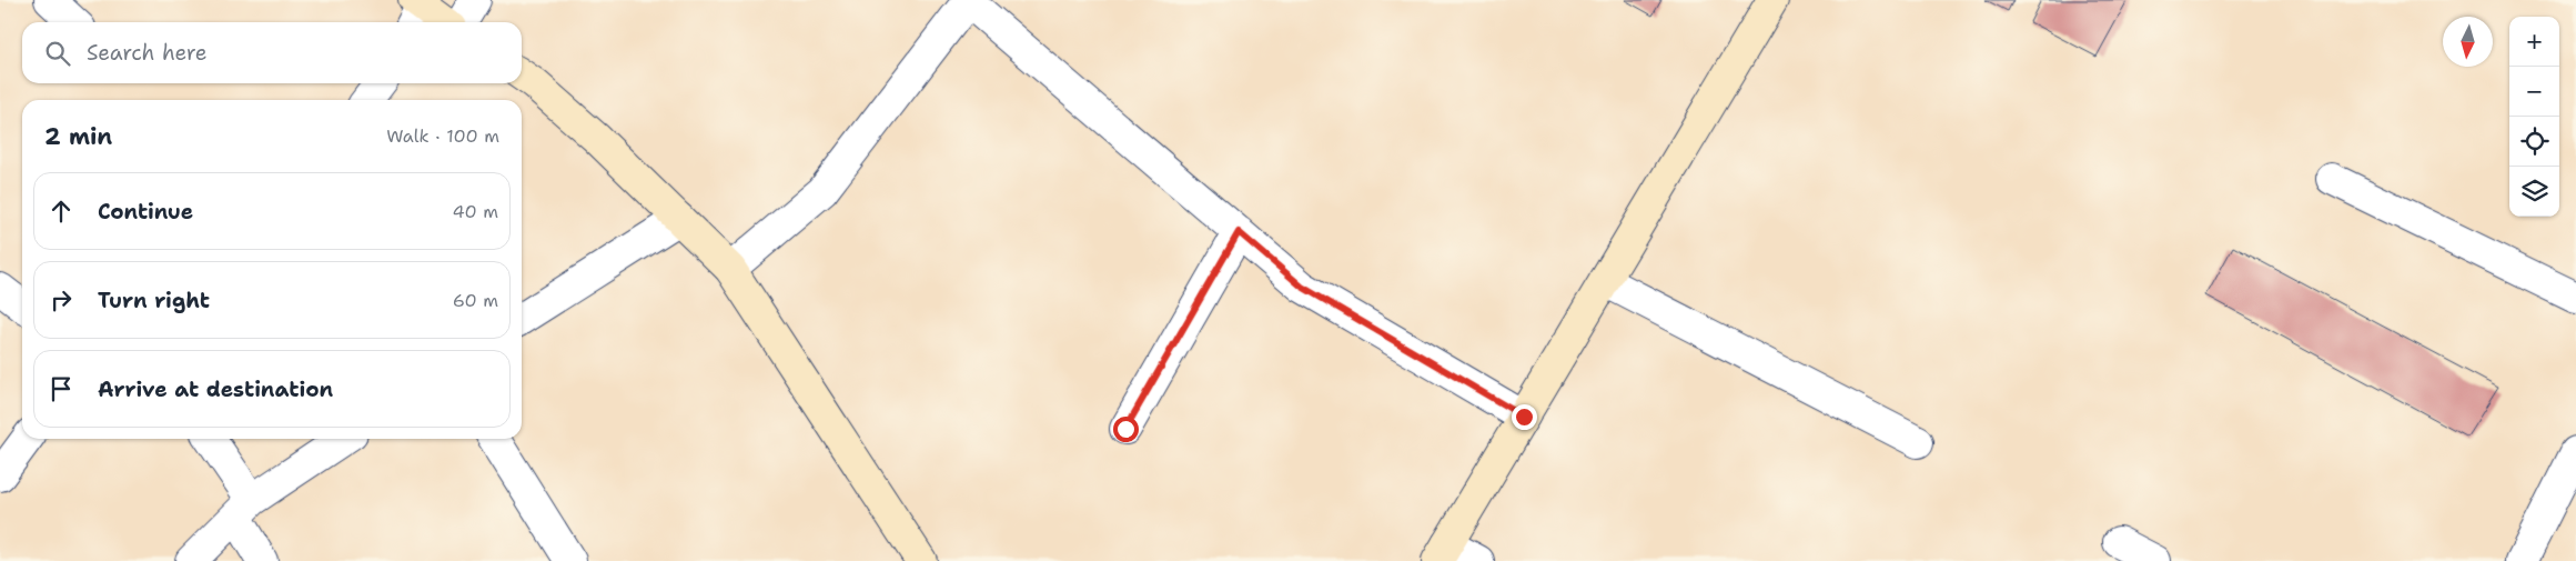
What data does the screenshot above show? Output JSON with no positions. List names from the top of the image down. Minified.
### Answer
{"north":"bottom","page":{"map_buttons":["+","−"],"search":"Search here","heading":["2 min","Walk · 100 m"],"list":[["Continue","40 m"],["Turn right","60 m"],"Arrive at destination"]}}
